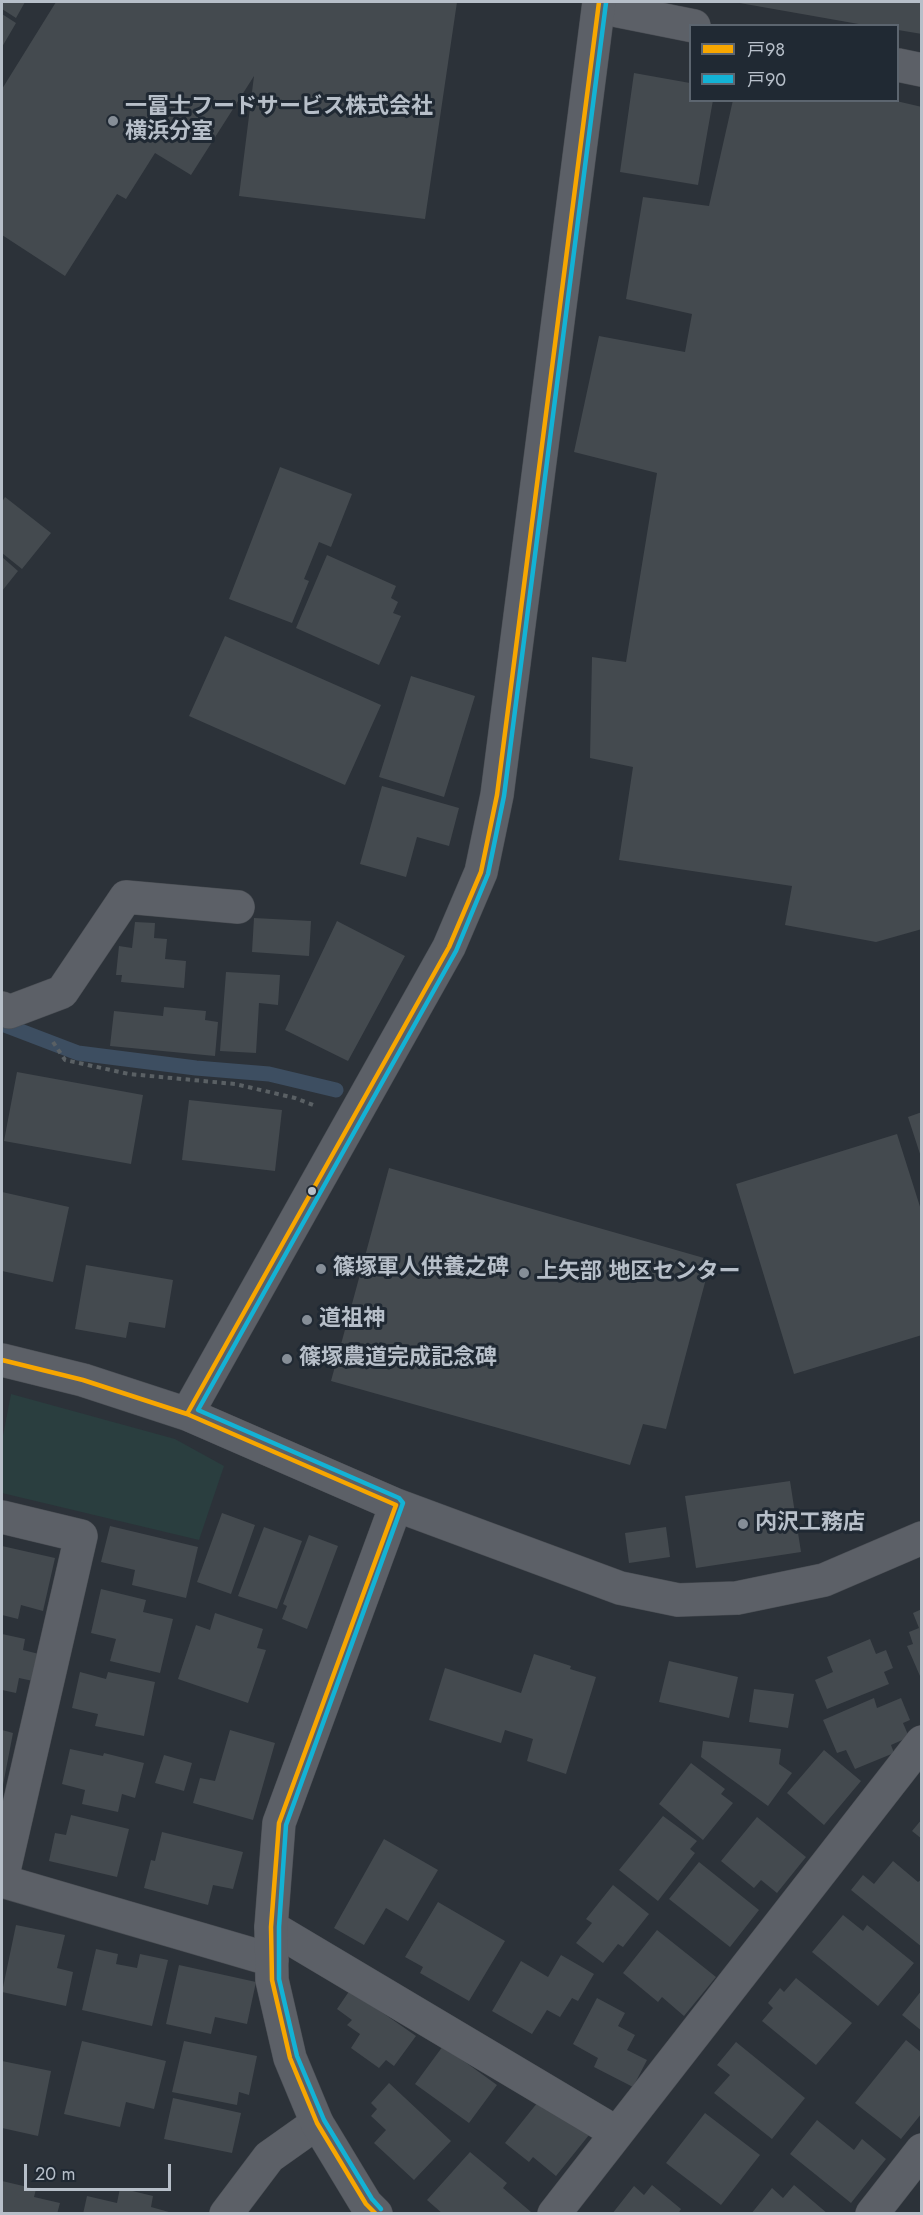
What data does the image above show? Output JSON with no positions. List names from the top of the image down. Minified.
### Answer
{"places":["一冨士フードサービス株式会社 横浜分室","篠塚軍人供養之碑","上矢部 地区センター","道祖神","篠塚農道完成記念碑","内沢工務店"],"lines":["transit line 戸98","transit line 戸90"],"legend":["戸98","戸90"],"scale_bar":"20 m"}
